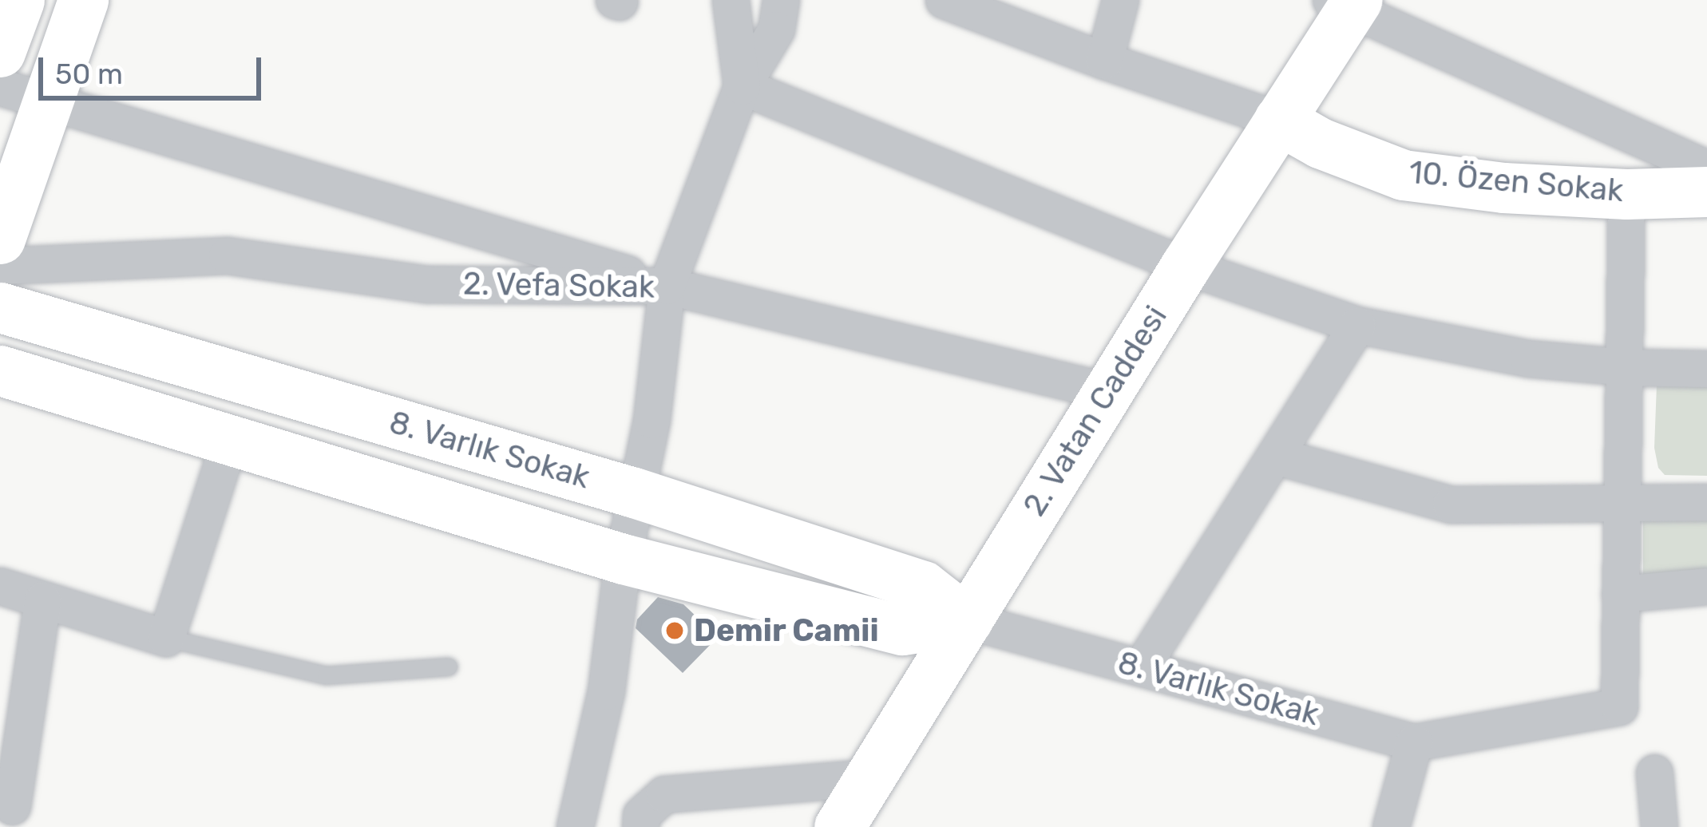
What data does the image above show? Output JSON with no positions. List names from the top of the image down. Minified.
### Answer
{"streets":{"main road":["10. Özen Sokak","2. Vatan Caddesi","8. Varlık Sokak"],"street":["2. Vefa Sokak"]},"crossings":[["10. Özen Sokak","2. Vatan Caddesi"],["2. Vefa Sokak","2. Vatan Caddesi"],["2. Vatan Caddesi","8. Varlık Sokak"]],"places":["Demir Camii"],"scale_bar":"50 m"}
